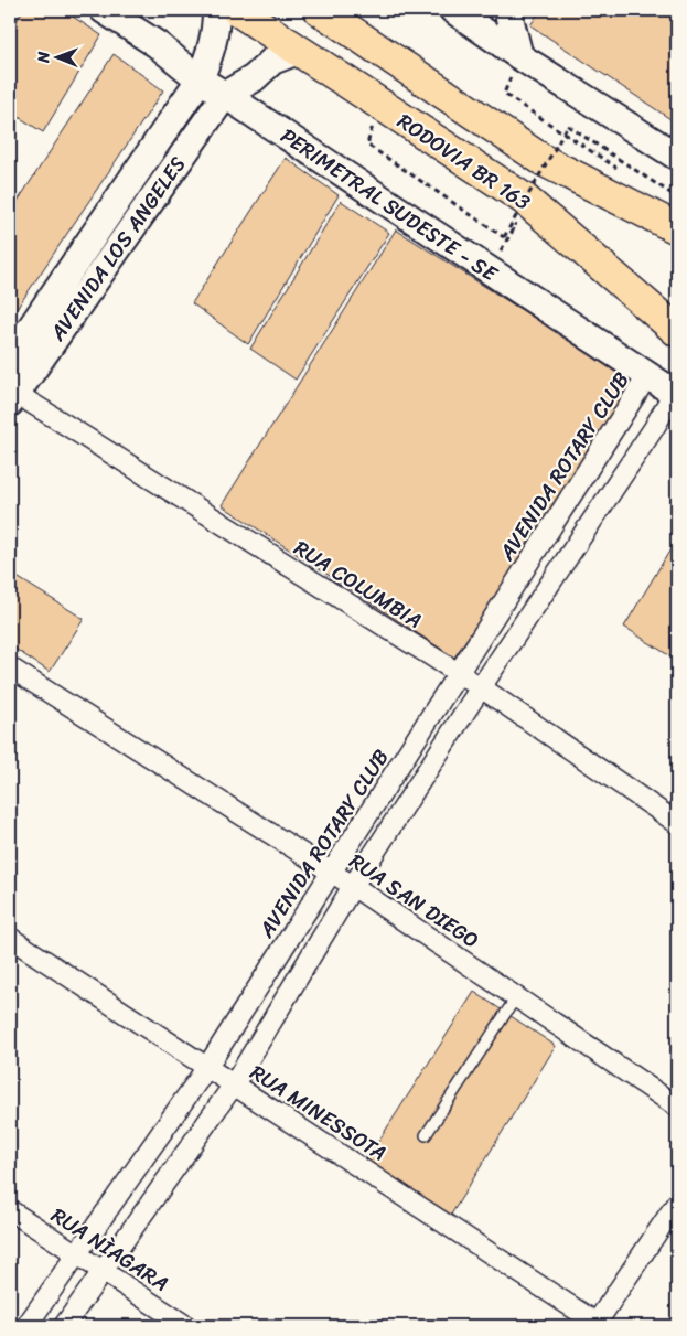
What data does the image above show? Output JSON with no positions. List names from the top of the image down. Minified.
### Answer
{"streets":{"highway":["RODOVIA BR 163"],"street":["PERIMETRAL SUDESTE - SE","AVENIDA LOS ANGELES","AVENIDA ROTARY CLUB","RUA COLUMBIA","RUA SAN DIEGO","RUA MINESSOTA","RUA NÌAGARA"]},"crossings":[["PERIMETRAL SUDESTE - SE","AVENIDA LOS ANGELES"],["PERIMETRAL SUDESTE - SE","AVENIDA ROTARY CLUB"],["AVENIDA LOS ANGELES","RUA COLUMBIA"],["AVENIDA ROTARY CLUB","RUA COLUMBIA"],["AVENIDA ROTARY CLUB","RUA SAN DIEGO"],["AVENIDA ROTARY CLUB","RUA MINESSOTA"],["AVENIDA ROTARY CLUB","RUA NÌAGARA"]],"north":"left"}
